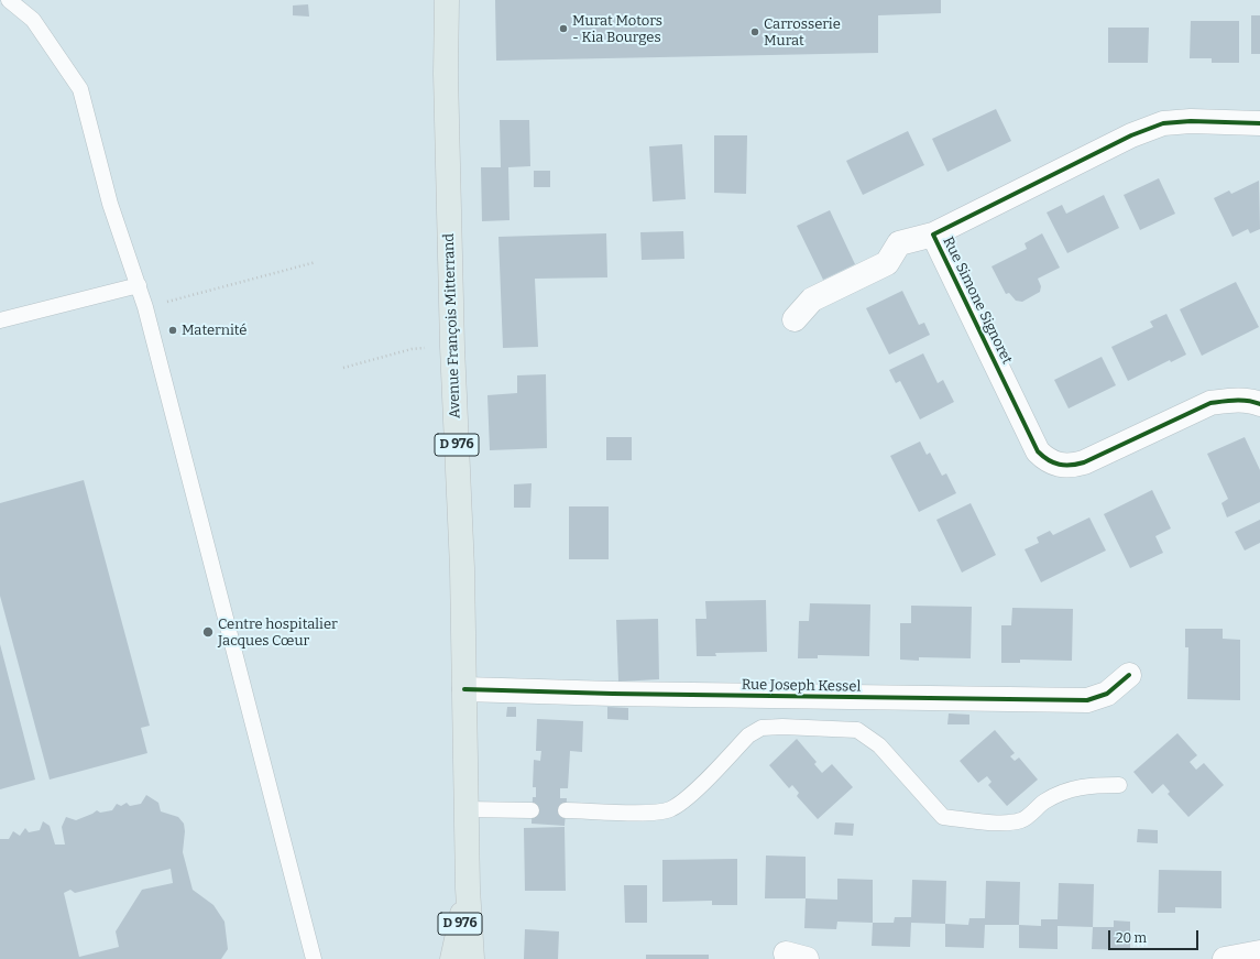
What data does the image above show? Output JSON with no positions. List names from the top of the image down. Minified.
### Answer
{"streets":{"main road":["Avenue François Mitterrand","D 976"],"street":["Rue Simone Signoret","Rue Joseph Kessel"]},"crossings":[["Avenue François Mitterrand","Rue Joseph Kessel"]],"places":["Murat Motors - Kia Bourges","Carrosserie Murat","Maternité","Centre hospitalier Jacques Cœur"],"scale_bar":"20 m"}
